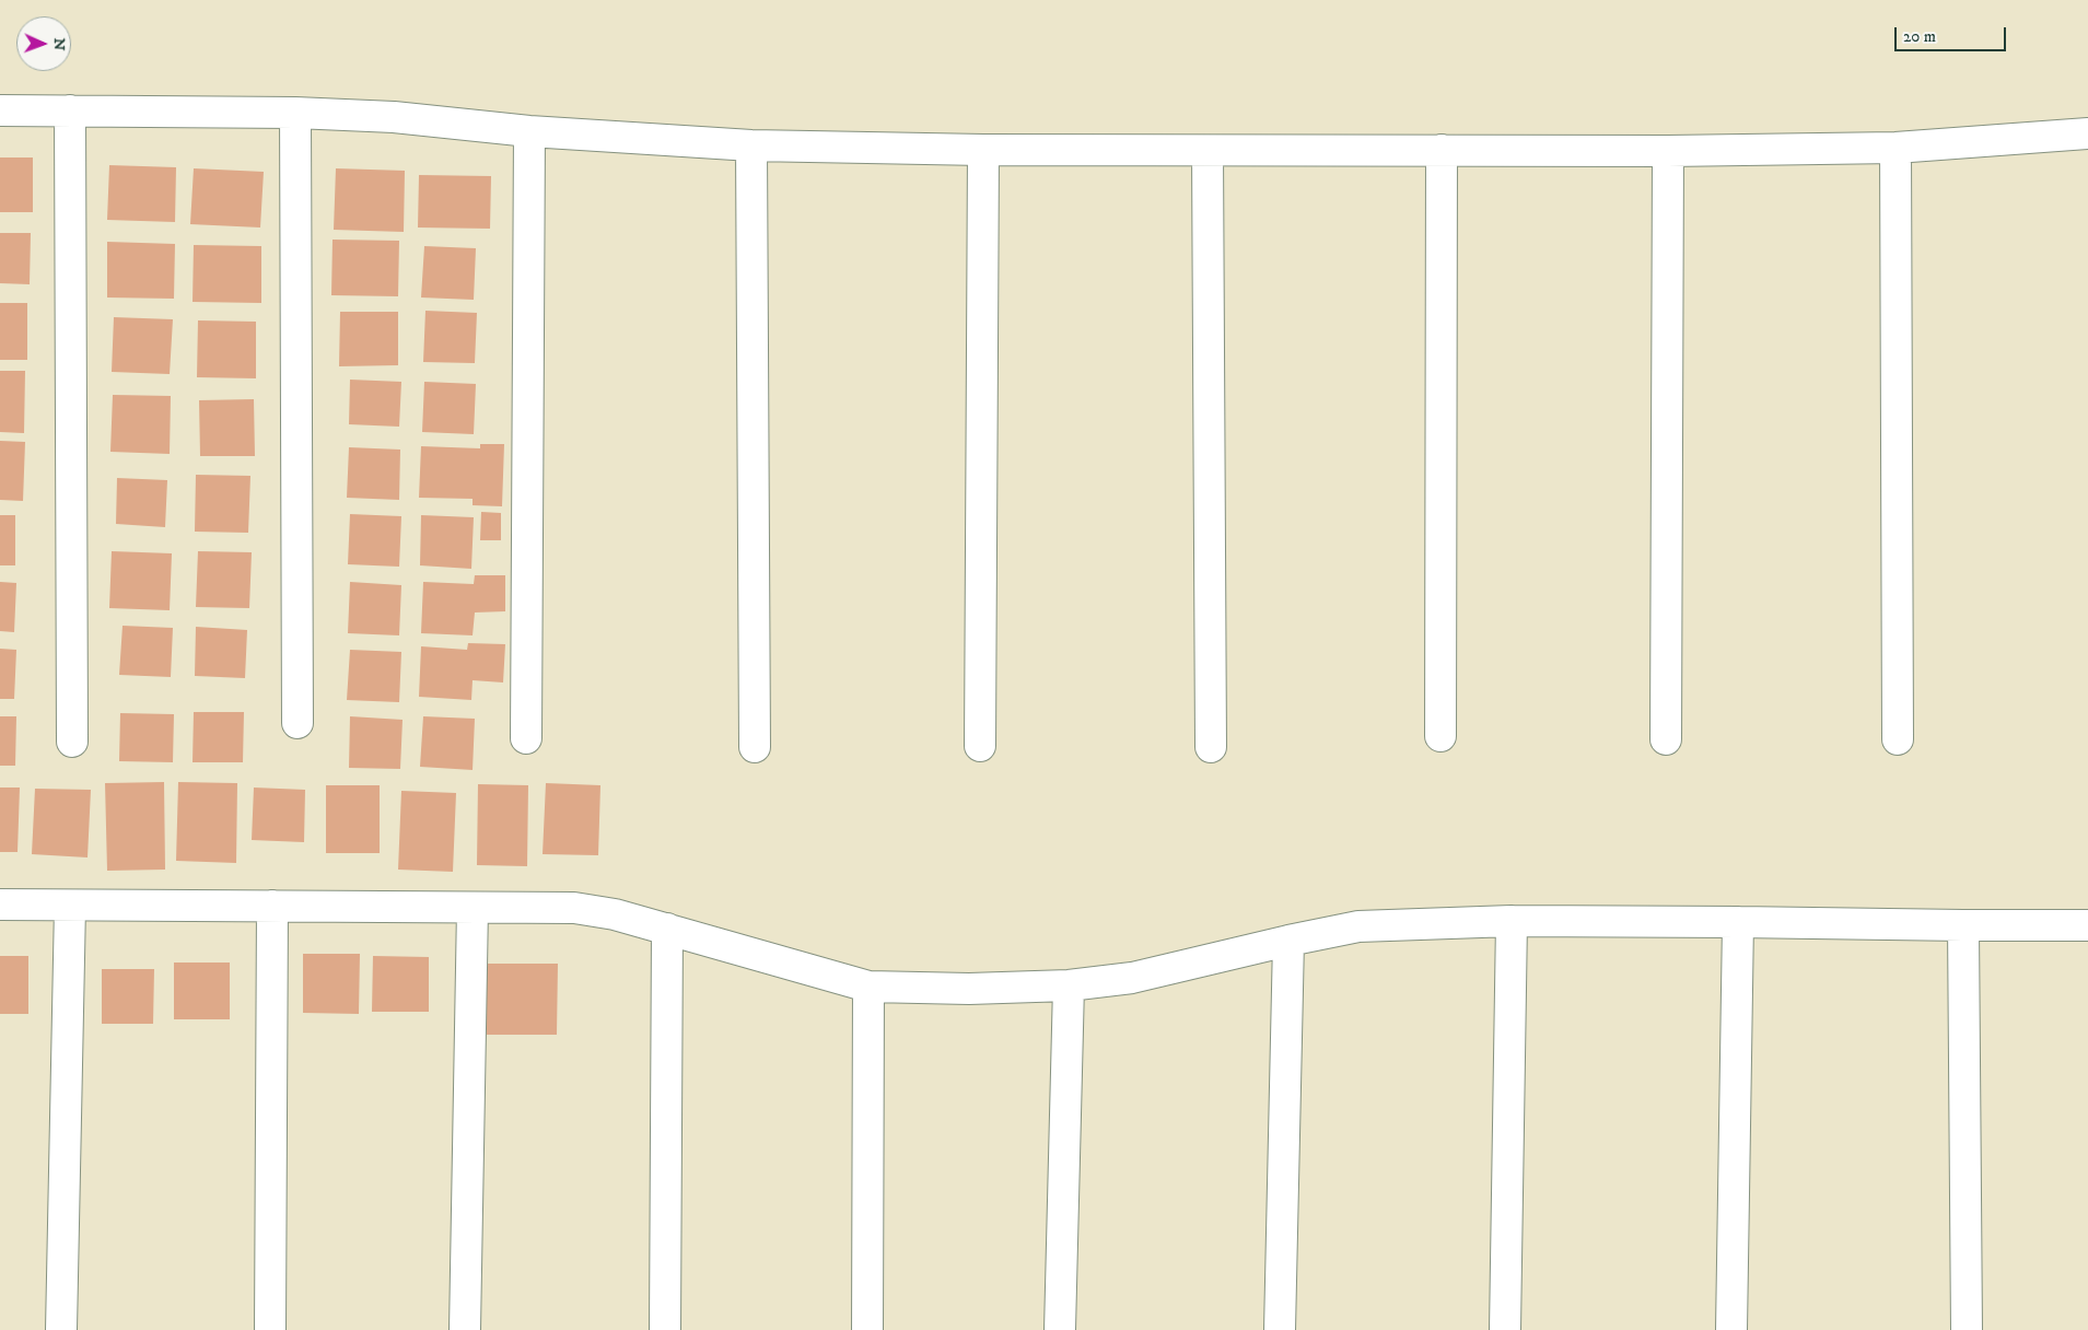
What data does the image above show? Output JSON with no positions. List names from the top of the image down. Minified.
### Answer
{"scale_bar":"20 m","north":"right"}
